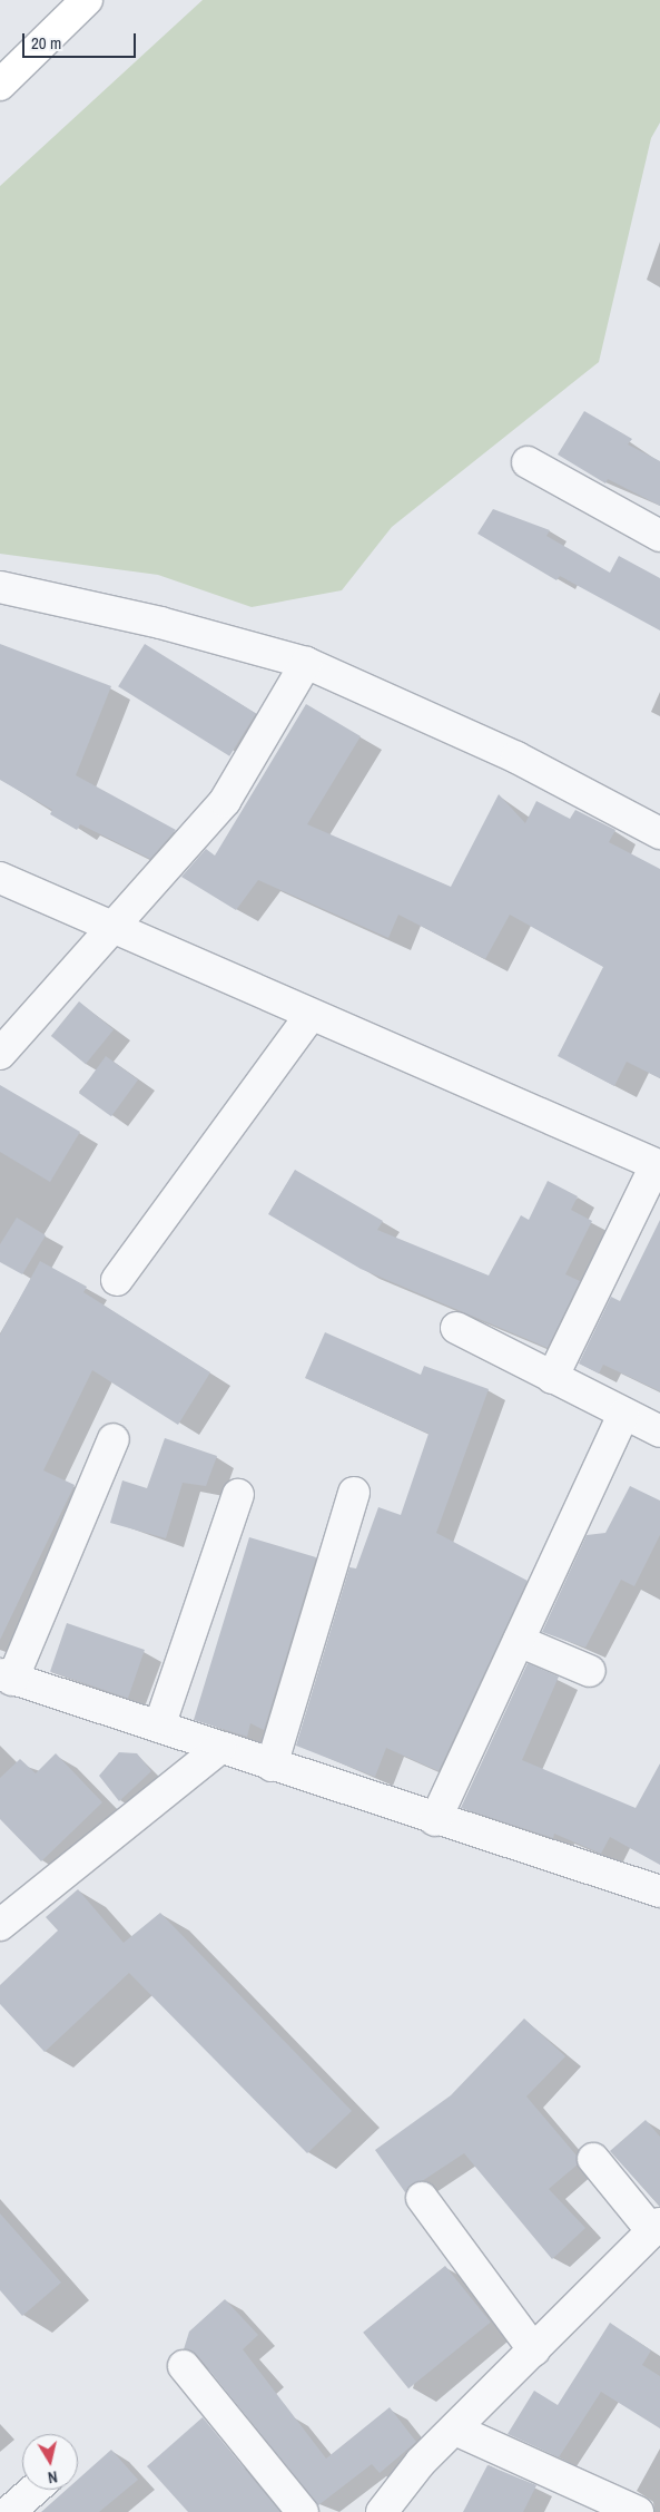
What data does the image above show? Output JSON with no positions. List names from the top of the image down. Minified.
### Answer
{"scale_bar":"20 m","north":"bottom"}
